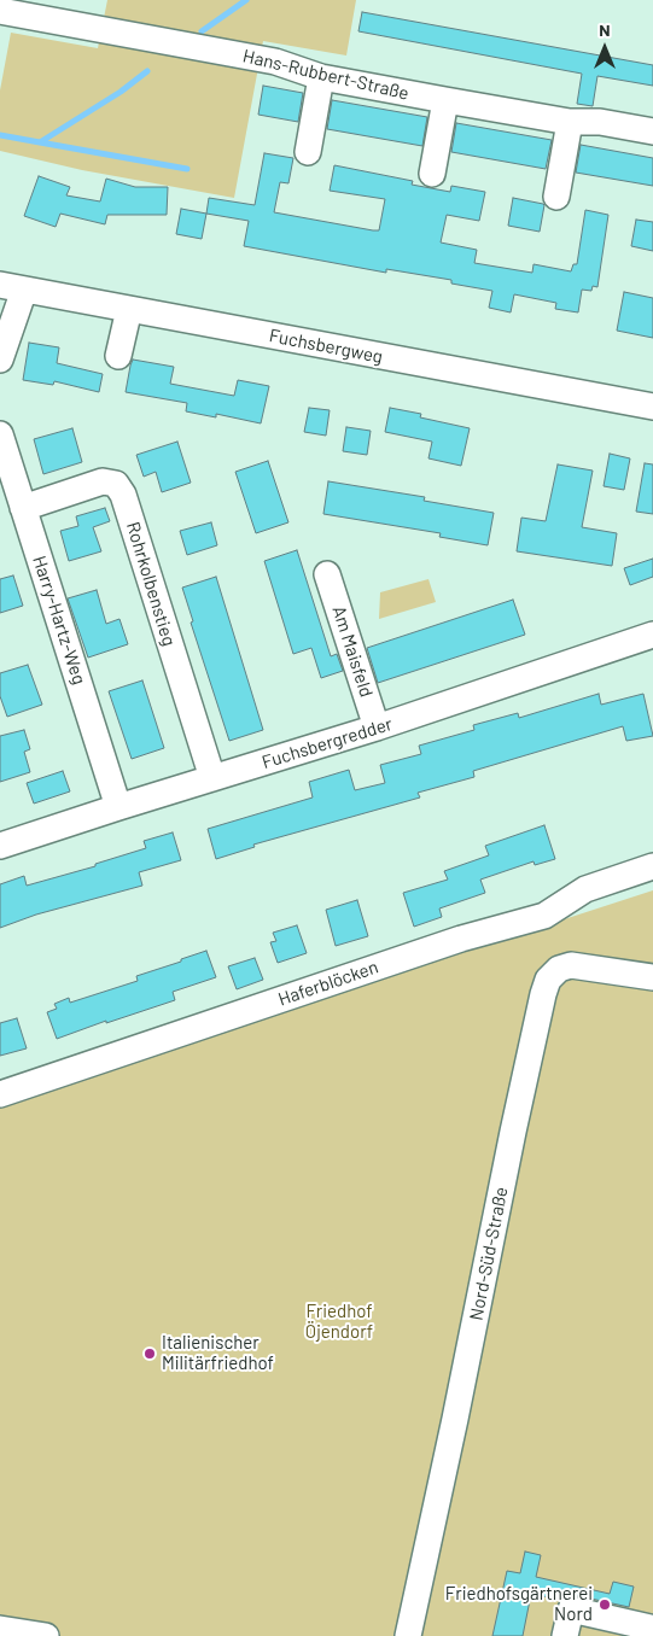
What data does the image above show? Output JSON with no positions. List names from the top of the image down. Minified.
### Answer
{"streets":{"street":["Hans-Rubbert-Straße","Fuchsbergweg","Rohrkolbenstieg","Harry-Hartz-Weg","Am Maisfeld","Fuchsbergredder","Haferblöcken","Nord-Süd-Straße"]},"crossings":[["Rohrkolbenstieg","Harry-Hartz-Weg"],["Rohrkolbenstieg","Fuchsbergredder"],["Harry-Hartz-Weg","Fuchsbergredder"],["Am Maisfeld","Fuchsbergredder"]],"parks":["Friedhof Öjendorf"],"places":["Italienischer Militärfriedhof","Friedhofsgärtnerei Nord"],"north":"top"}
